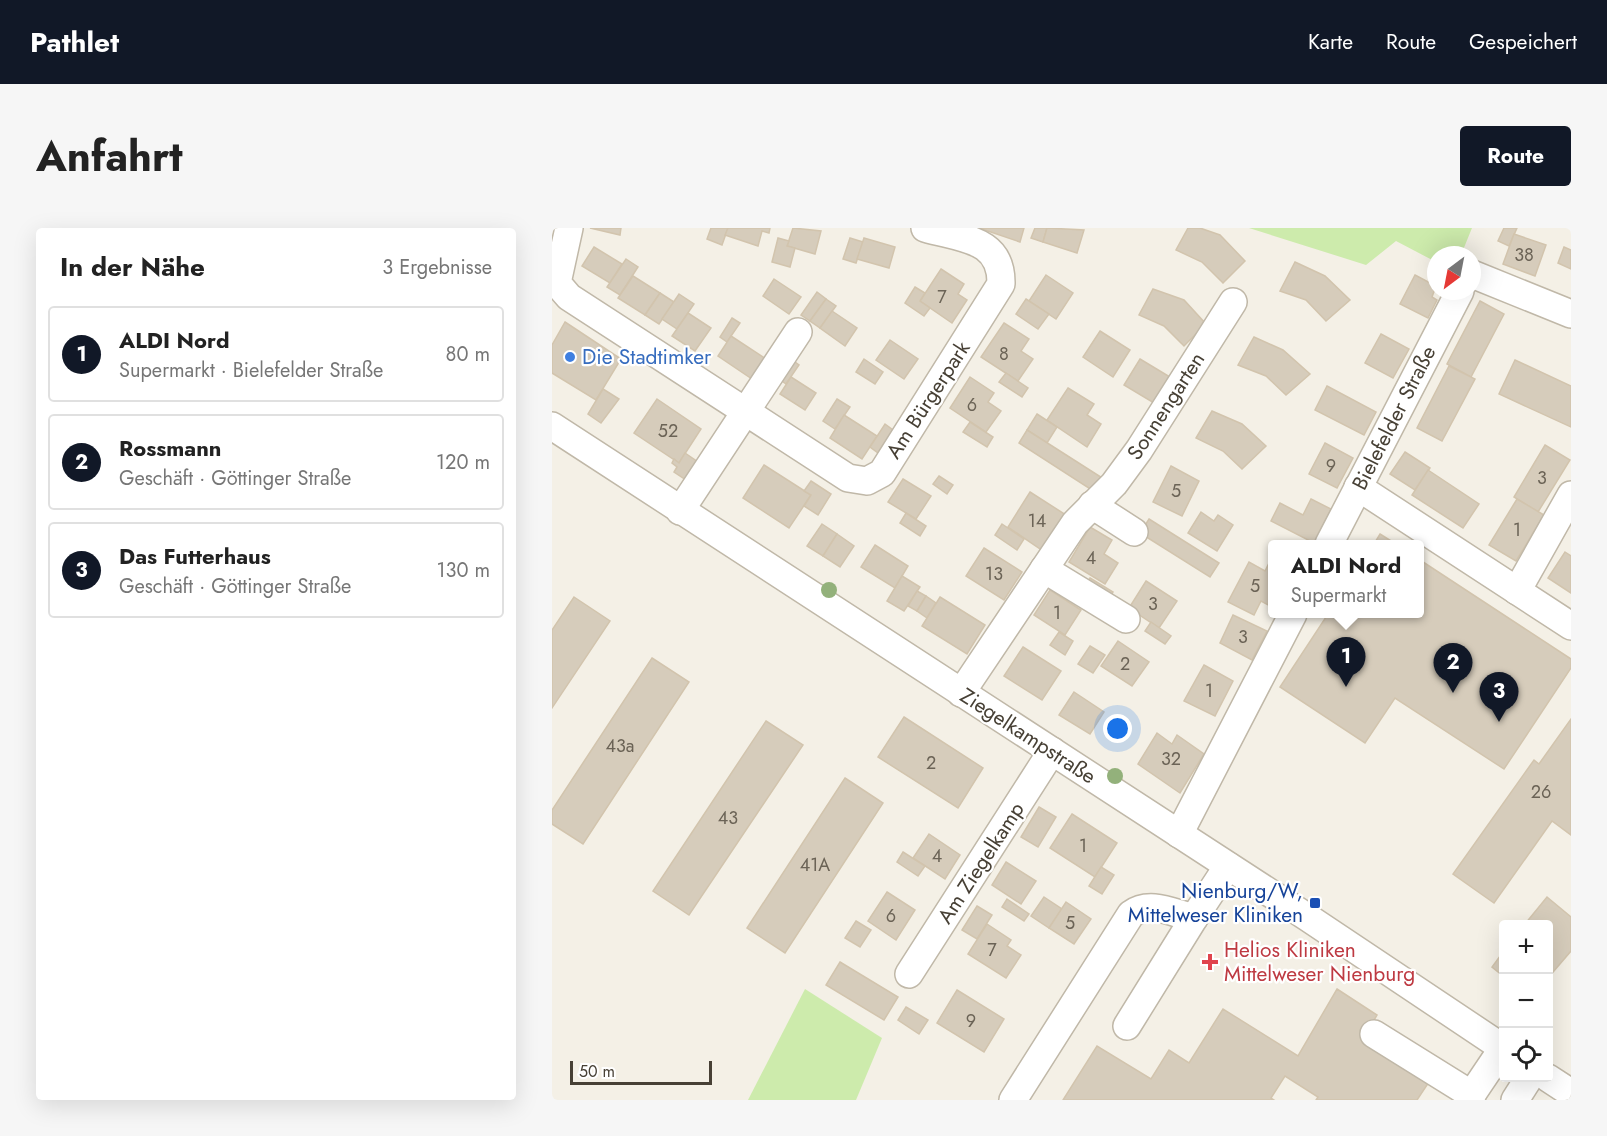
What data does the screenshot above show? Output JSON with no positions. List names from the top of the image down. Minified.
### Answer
{"streets":{"street":["Am Bürgerpark","Sonnengarten","Bielefelder Straße","Ziegelkampstraße","Am Ziegelkamp"]},"crossings":[["Sonnengarten","Ziegelkampstraße"],["Ziegelkampstraße","Am Ziegelkamp"]],"places":{"other":["Die Stadtimker"],"transit":["Nienburg/W, Mittelweser Kliniken"],"health":["Helios Kliniken Mittelweser Nienburg"]},"house_numbers":["38","7","8","6","52","9","3","5","14","1","4","13","5","3","1","3","2","1","43a","32","2","26","43","1","4","41A","6","5","7","9"],"scale_bar":"50 m","north":"bottom left","page":{"header":"Pathlet","nav":["Karte","Route","Gespeichert"],"title":"Anfahrt","buttons":"Route","heading":["In der Nähe","3 Ergebnisse"],"list":[{"mark":"1","name":"ALDI Nord","note":"Supermarkt · Bielefelder Straße","value":"80 m"},{"mark":"2","name":"Rossmann","note":"Geschäft · Göttinger Straße","value":"120 m"},{"mark":"3","name":"Das Futterhaus","note":"Geschäft · Göttinger Straße","value":"130 m"}],"popup":["ALDI Nord","Supermarkt"],"pins":["1","2","3"],"map_buttons":["+","−"],"scale":"50 m"}}
